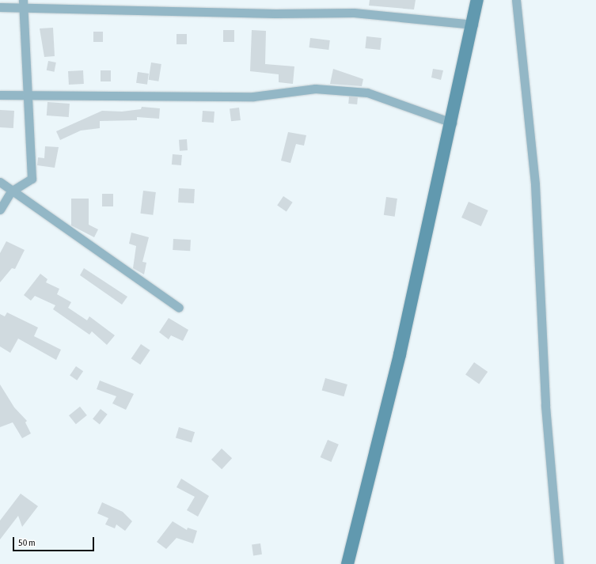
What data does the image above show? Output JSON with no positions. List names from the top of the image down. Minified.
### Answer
{"scale_bar":"50 m"}
